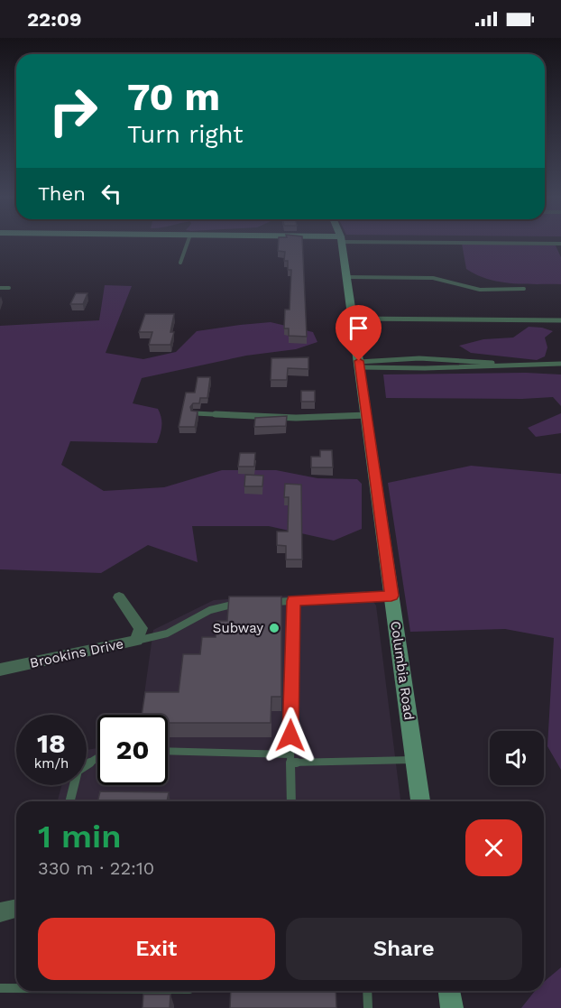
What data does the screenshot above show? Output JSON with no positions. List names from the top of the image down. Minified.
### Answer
{"streets":{"main road":["Columbia Road"],"street":["Brookins Drive"]},"places":["Subway"],"page":{"status":"22:09","turn":["70 m","Turn right"],"then":"Then","speed":"18 km/h","limit":"20","heading":["1 min","330 m · 22:10"],"buttons":["Exit","Share"]}}
